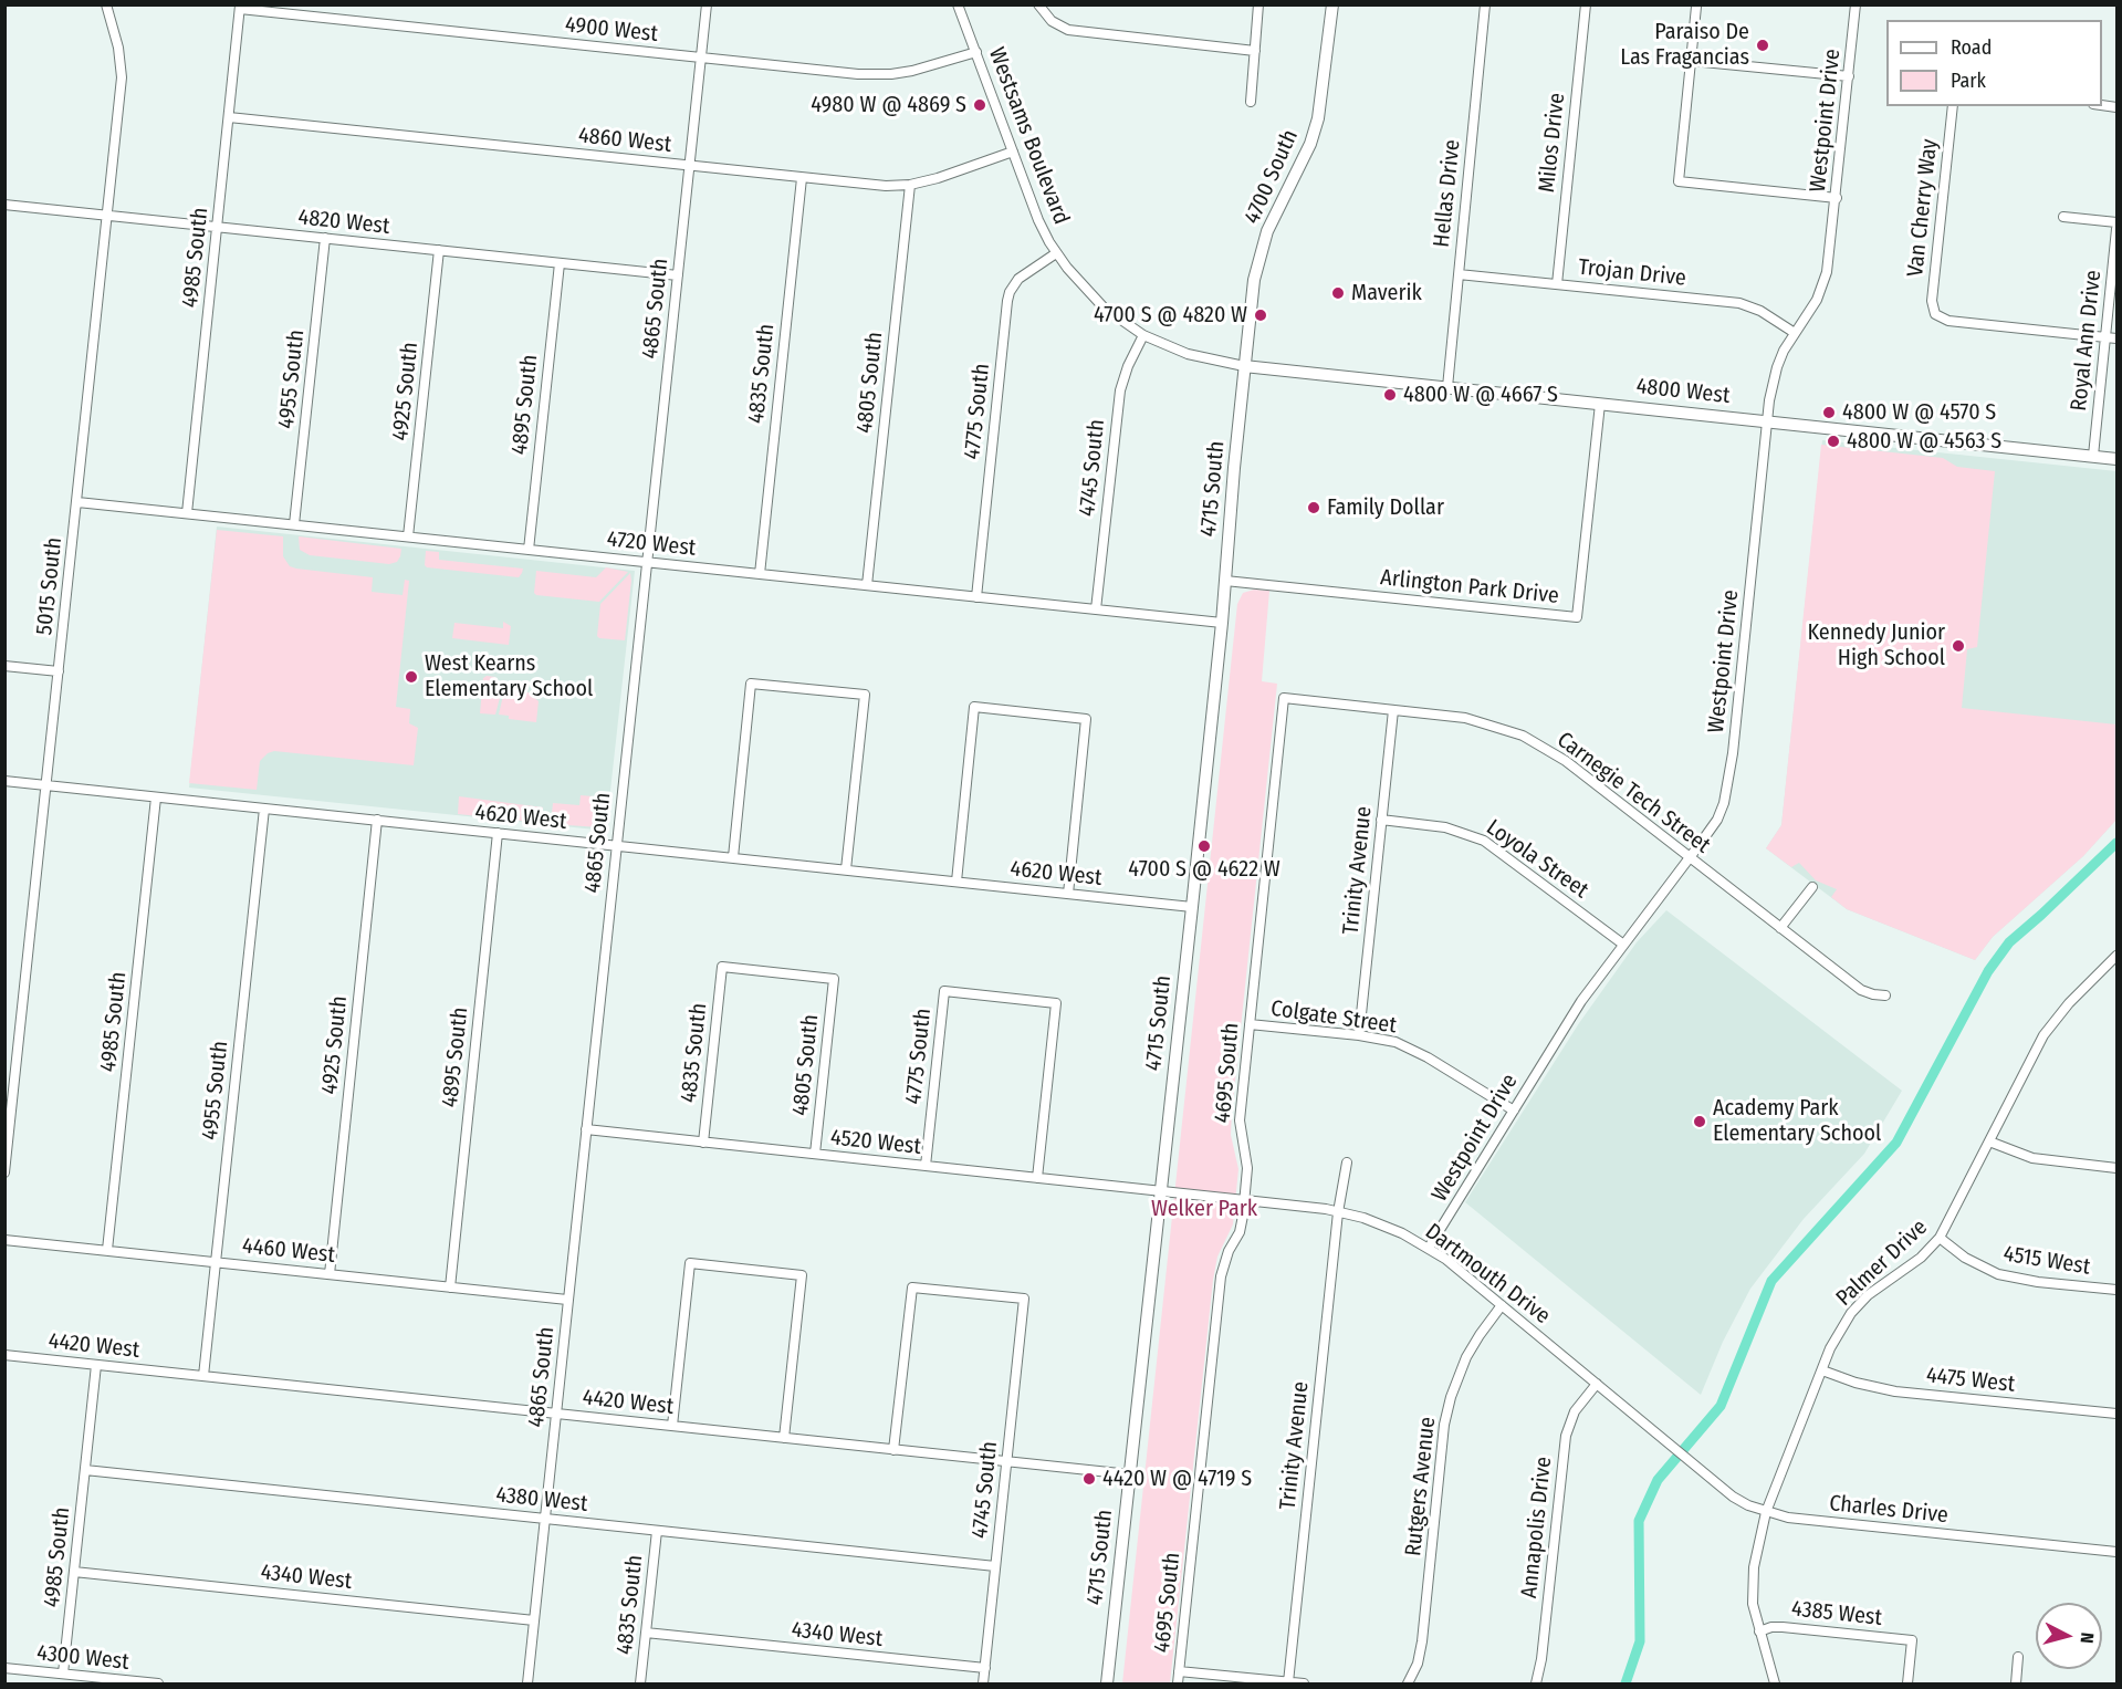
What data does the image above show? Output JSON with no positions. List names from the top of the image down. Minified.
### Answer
{"streets":{"main road":["4700 South","4800 West","4715 South"],"street":["4900 West","Westpoint Drive","Westsams Boulevard","4860 West","Milos Drive","Hellas Drive","Van Cherry Way","4820 West","4985 South","Trojan Drive","4865 South","Royal Ann Drive","4835 South","4955 South","4805 South","4925 South","4895 South","4775 South","4745 South","4720 West","5015 South","Arlington Park Drive","Carnegie Tech Street","4620 West","Loyola Street","Trinity Avenue","Colgate Street","4695 South","4520 West","4460 West","4515 West","Palmer Drive","Dartmouth Drive","4420 West","4475 West","Rutgers Avenue","4380 West","Charles Drive","Annapolis Drive","4340 West","4385 West","4300 West"]},"crossings":[["4900 West","Westsams Boulevard"],["4900 West","4985 South"],["4900 West","4865 South"],["Westpoint Drive","Trojan Drive"],["Westpoint Drive","4800 West"],["Westpoint Drive","Carnegie Tech Street"],["Westpoint Drive","Loyola Street"],["Westpoint Drive","Colgate Street"],["Westpoint Drive","Dartmouth Drive"],["Westsams Boulevard","4860 West"],["Westsams Boulevard","4700 South"],["Westsams Boulevard","4800 West"],["Westsams Boulevard","4775 South"],["Westsams Boulevard","4745 South"],["Westsams Boulevard","4715 South"],["4860 West","4985 South"],["4860 West","4865 South"],["4860 West","4835 South"],["4860 West","4805 South"],["Milos Drive","Trojan Drive"],["4700 South","4800 West"],["4700 South","4715 South"],["Hellas Drive","Trojan Drive"],["Hellas Drive","4800 West"],["Van Cherry Way","Royal Ann Drive"],["4820 West","4985 South"],["4820 West","4865 South"],["4820 West","4955 South"],["4820 West","4925 South"],["4820 West","4895 South"],["4820 West","5015 South"],["4985 South","4720 West"],["4985 South","4620 West"],["4985 South","4460 West"],["4985 South","4420 West"],["4985 South","4380 West"],["4985 South","4340 West"],["4985 South","4300 West"],["4865 South","4720 West"],["4865 South","4620 West"],["4865 South","4520 West"],["4865 South","4460 West"],["4865 South","4420 West"],["4865 South","4380 West"],["4865 South","4340 West"],["Royal Ann Drive","4800 West"],["4835 South","4805 South"],["4835 South","4720 West"],["4835 South","4520 West"],["4835 South","4380 West"],["4835 South","4340 West"],["4955 South","4720 West"],["4955 South","4620 West"],["4955 South","4460 West"],["4955 South","4420 West"],["4805 South","4720 West"],["4805 South","4520 West"],["4925 South","4720 West"],["4925 South","4620 West"],["4925 South","4460 West"],["4800 West","4715 South"],["4800 West","Arlington Park Drive"],["4895 South","4720 West"],["4895 South","4620 West"],["4895 South","4460 West"],["4775 South","4720 West"],["4775 South","4520 West"],["4745 South","4720 West"],["4745 South","4420 West"],["4745 South","4380 West"],["4745 South","4340 West"],["4715 South","4720 West"],["4715 South","Arlington Park Drive"],["4715 South","4620 West"],["4715 South","4520 West"],["4715 South","Dartmouth Drive"],["4715 South","4420 West"],["4720 West","5015 South"],["5015 South","4620 West"],["Carnegie Tech Street","Trinity Avenue"],["Carnegie Tech Street","4695 South"],["Loyola Street","Trinity Avenue"],["Trinity Avenue","Colgate Street"],["Trinity Avenue","Dartmouth Drive"],["Colgate Street","4695 South"],["4695 South","Dartmouth Drive"],["4520 West","Dartmouth Drive"],["4515 West","Palmer Drive"],["Palmer Drive","4475 West"],["Palmer Drive","Charles Drive"],["Palmer Drive","4385 West"],["Dartmouth Drive","Rutgers Avenue"],["Dartmouth Drive","Charles Drive"],["Dartmouth Drive","Annapolis Drive"]],"parks":["Welker Park"],"places":["Paraiso De Las Fragancias","4980 W @ 4869 S","Maverik","4700 S @ 4820 W","4800 W @ 4667 S","4800 W @ 4570 S","4800 W @ 4563 S","Family Dollar","Kennedy Junior High School","West Kearns Elementary School","4700 S @ 4622 W","Academy Park Elementary School","4420 W @ 4719 S"],"legend":["Road","Park"],"north":"right"}
